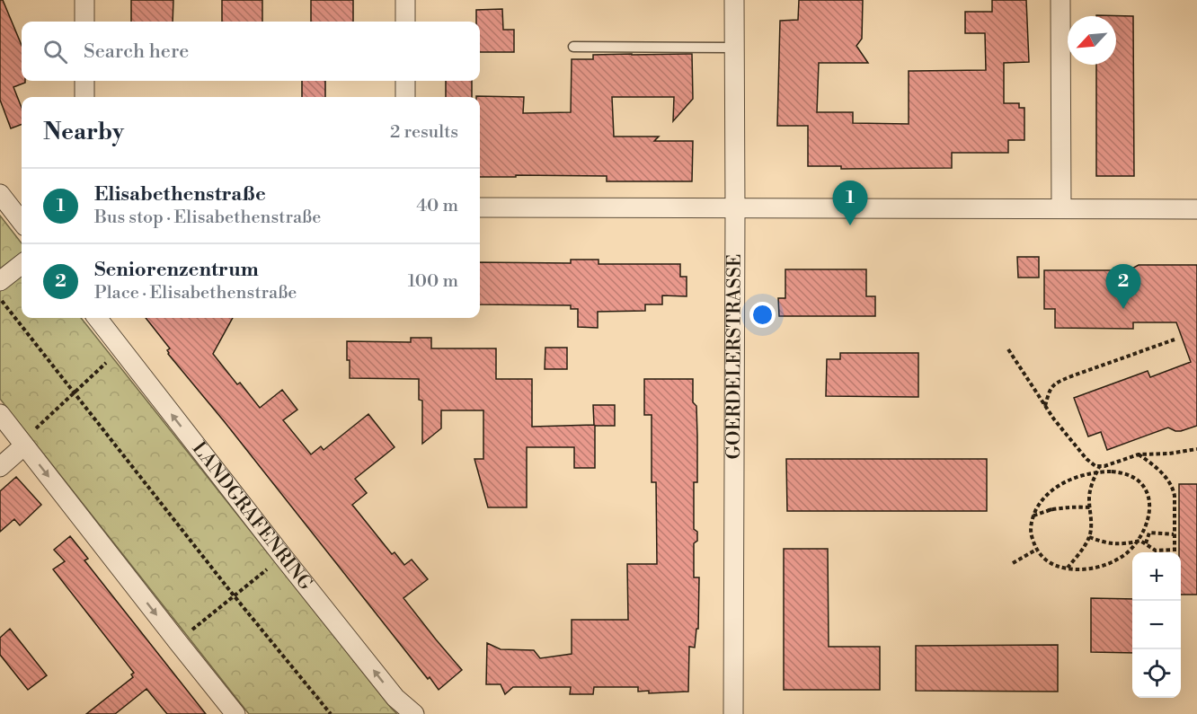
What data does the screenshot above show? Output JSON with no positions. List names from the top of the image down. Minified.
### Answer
{"streets":{"street":["GOERDELERSTRASSE","LANDGRAFENRING"]},"north":"bottom left","page":{"search":"Search here","heading":["Nearby","2 results"],"list":[{"mark":"1","name":"Elisabethenstraße","note":"Bus stop · Elisabethenstraße","value":"40 m"},{"mark":"2","name":"Seniorenzentrum","note":"Place · Elisabethenstraße","value":"100 m"}],"pins":["1","2"],"map_buttons":["+","−"]}}
